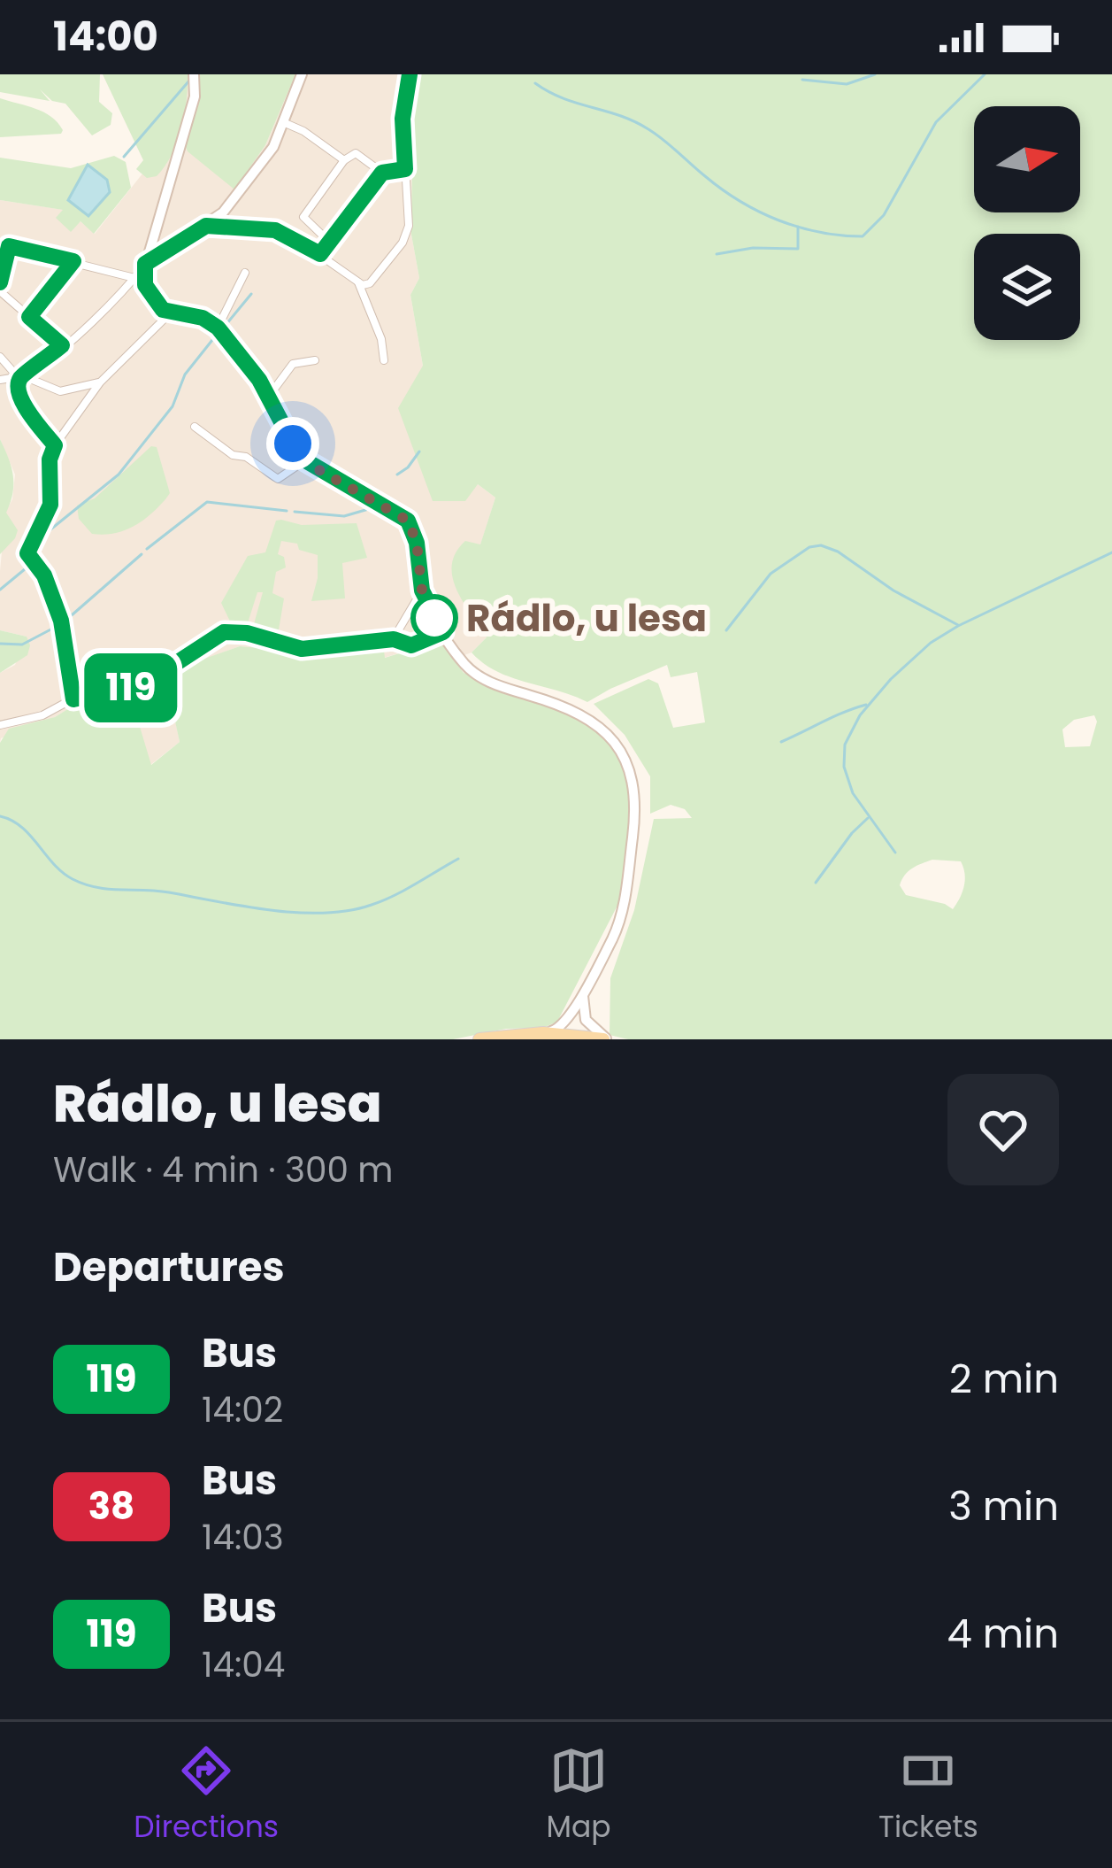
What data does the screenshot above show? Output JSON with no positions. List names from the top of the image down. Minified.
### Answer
{"places":["Rádlo, u lesa"],"lines":["bus line 119"],"north":"right","page":{"status":"14:00","on_map":"119","heading":[["Rádlo, u lesa","Walk · 4 min · 300 m"],"Departures"],"list":[{"mark":"119","name":"Bus","note":"14:02","value":"2 min"},{"mark":"38","name":"Bus","note":"14:03","value":"3 min"},{"mark":"119","name":"Bus","note":"14:04","value":"4 min"}],"tabs":["Directions","Map","Tickets"]}}
